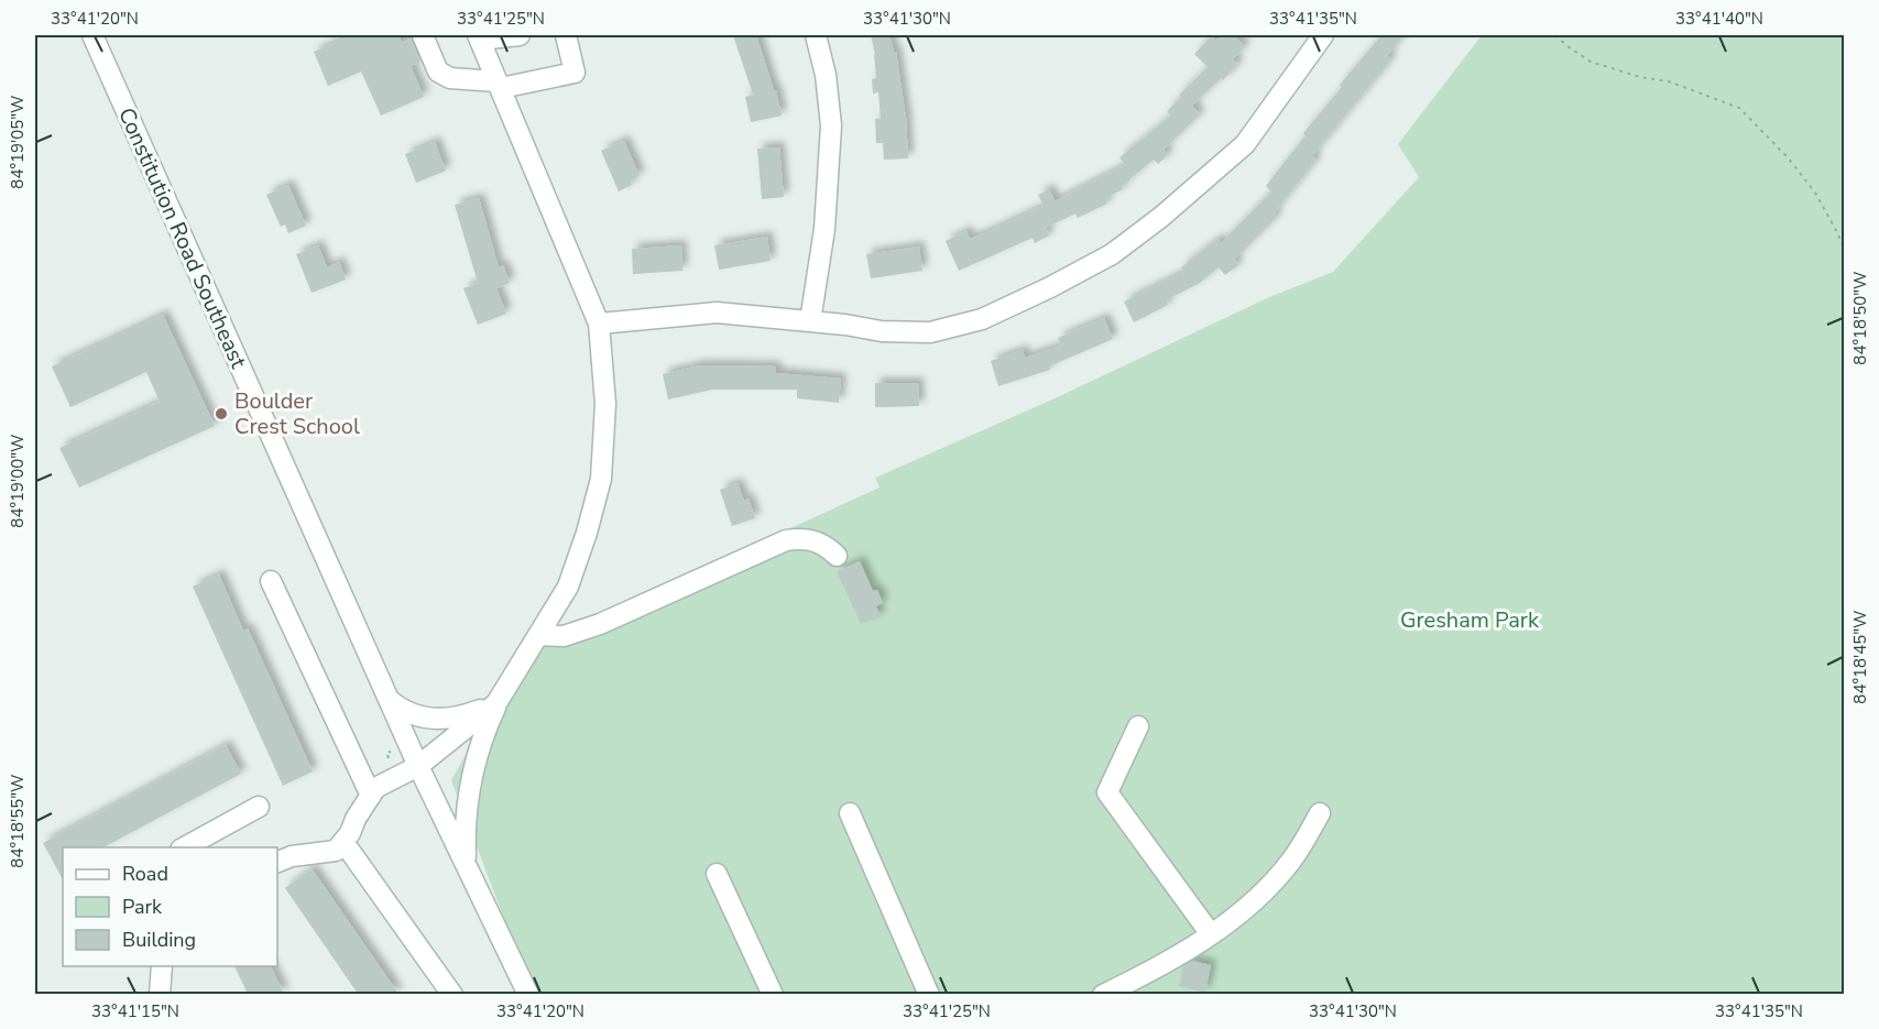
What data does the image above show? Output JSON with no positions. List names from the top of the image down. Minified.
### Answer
{"streets":{"street":["Constitution Road Southeast"]},"parks":["Gresham Park"],"places":["Boulder Crest School"],"legend":["Road","Park","Building"],"coordinates":["33°41'20\"N","33°41'25\"N","33°41'30\"N","33°41'35\"N","33°41'40\"N","84°19'05\"W","84°18'50\"W","84°19'00\"W","84°18'45\"W","84°18'55\"W","33°41'15\"N"]}
